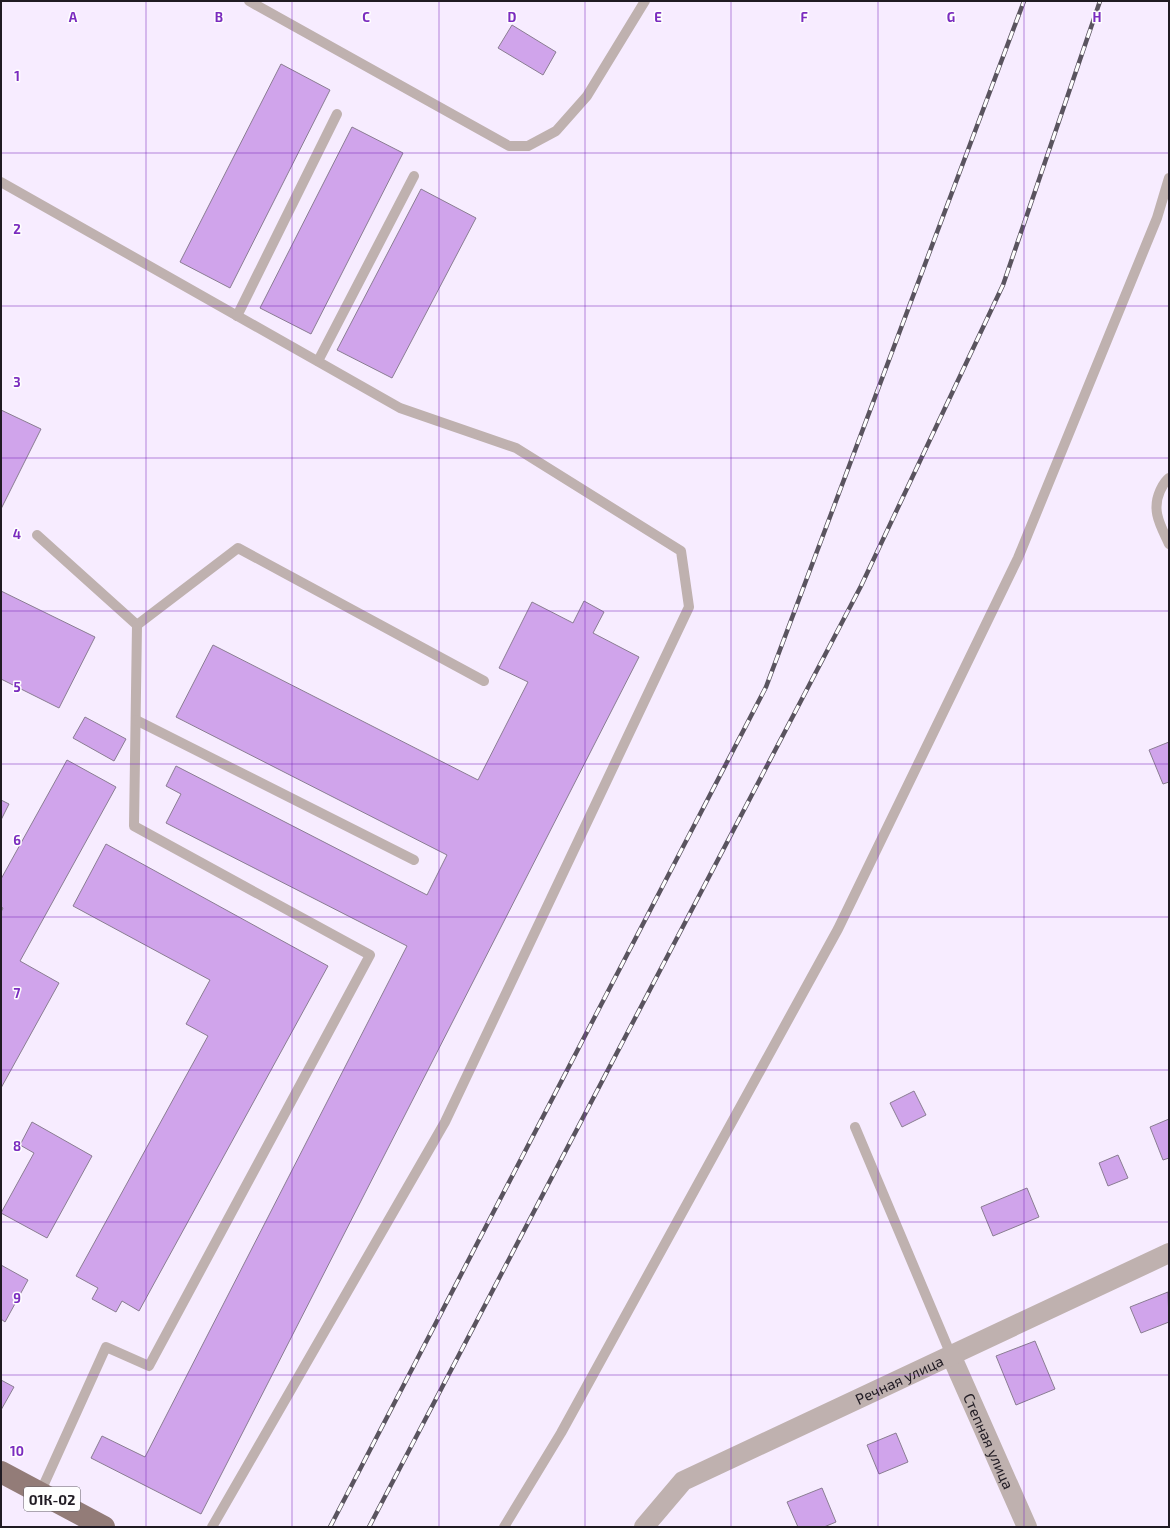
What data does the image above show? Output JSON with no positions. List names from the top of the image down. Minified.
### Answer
{"streets":{"main road":["01К-02"],"street":["Речная улица","Степная улица"]},"crossings":[["Речная улица","Степная улица"]],"grid":{"columns":["A","B","C","D","E","F","G","H"],"rows":["1","2","3","4","5","6","7","8","9","10"]}}
